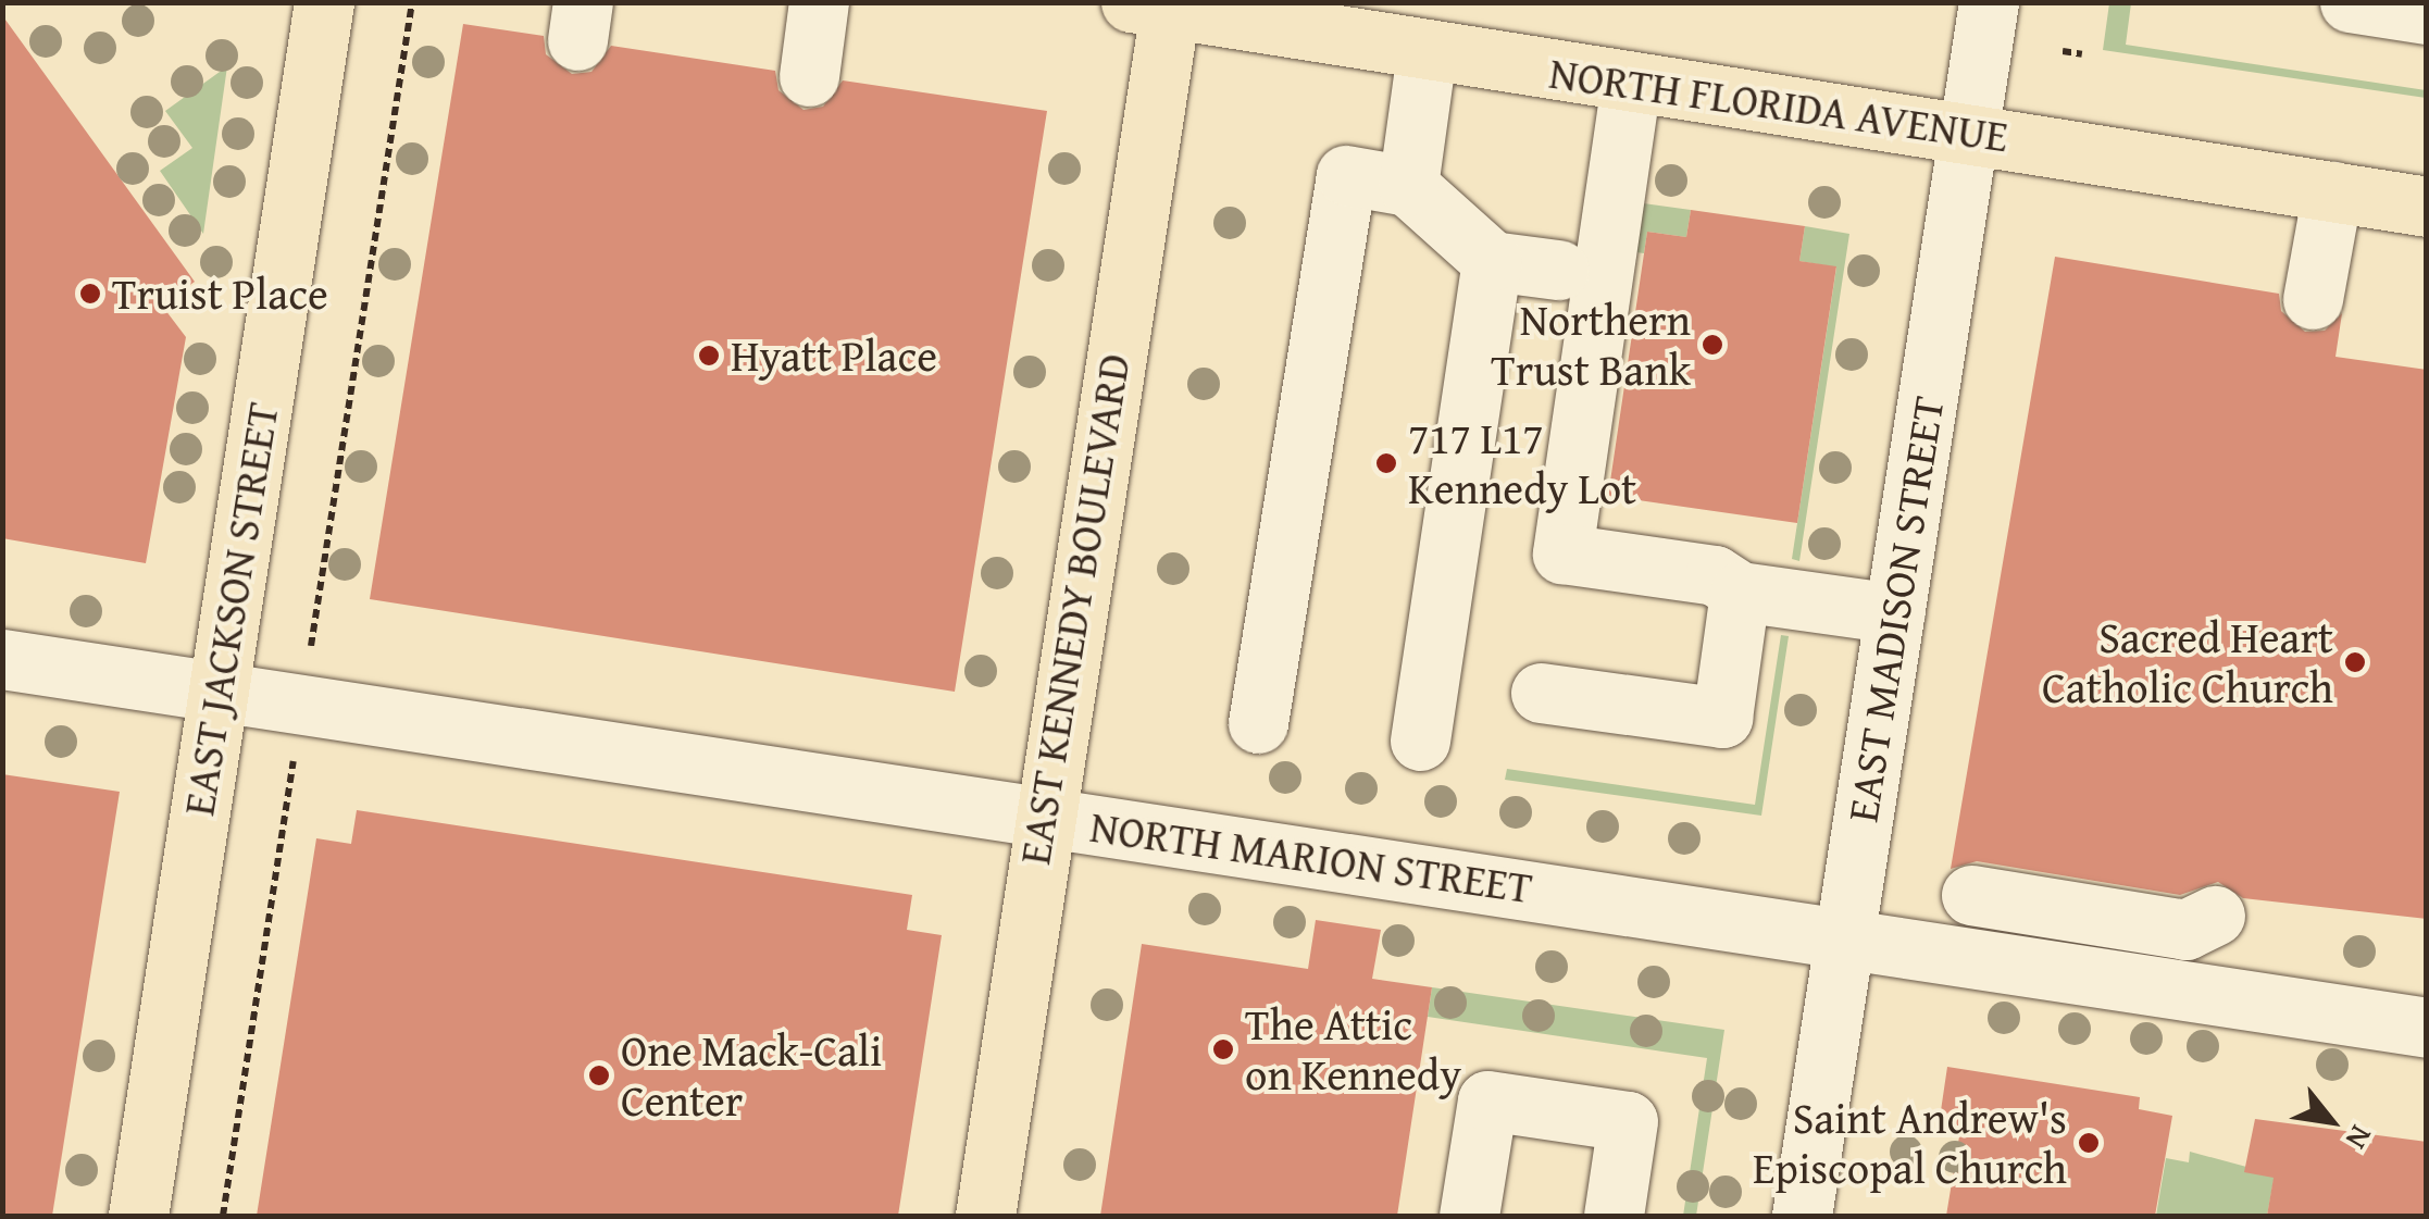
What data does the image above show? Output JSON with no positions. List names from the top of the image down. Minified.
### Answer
{"streets":{"main road":["NORTH FLORIDA AVENUE","EAST JACKSON STREET","EAST KENNEDY BOULEVARD"],"street":["EAST MADISON STREET","NORTH MARION STREET"]},"crossings":[["NORTH FLORIDA AVENUE","EAST KENNEDY BOULEVARD"],["NORTH FLORIDA AVENUE","EAST MADISON STREET"],["EAST JACKSON STREET","NORTH MARION STREET"],["EAST KENNEDY BOULEVARD","NORTH MARION STREET"],["EAST MADISON STREET","NORTH MARION STREET"]],"places":["Truist Place","Northern Trust Bank","Hyatt Place","717 L17 Kennedy Lot","Sacred Heart Catholic Church","The Attic on Kennedy","One Mack-Cali Center","Saint Andrew's Episcopal Church"],"north":"bottom right"}
